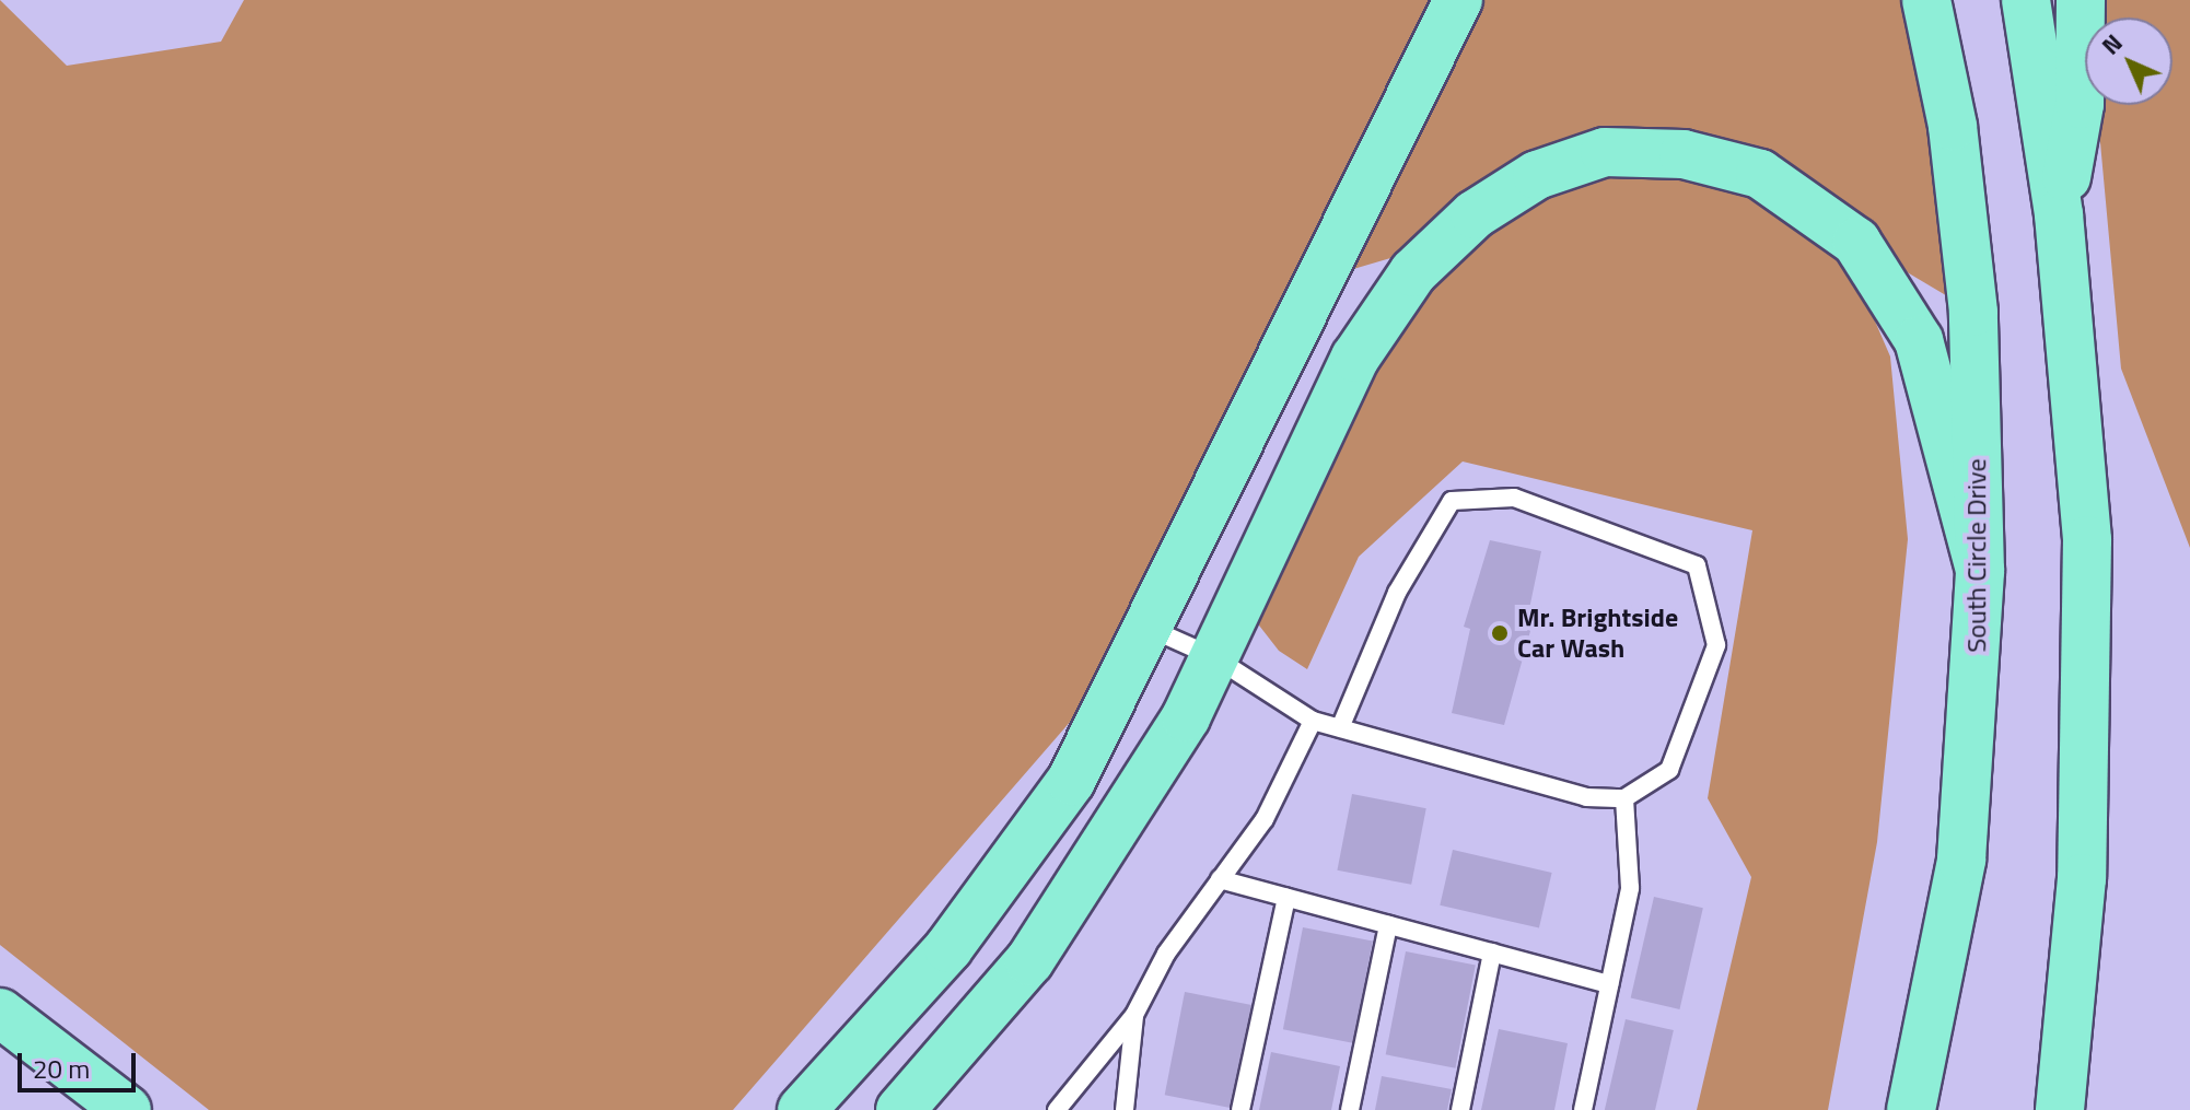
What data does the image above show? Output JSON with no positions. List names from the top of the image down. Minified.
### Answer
{"streets":{"main road":["South Circle Drive"]},"places":["Mr. Brightside Car Wash"],"scale_bar":"20 m","north":"top left"}
